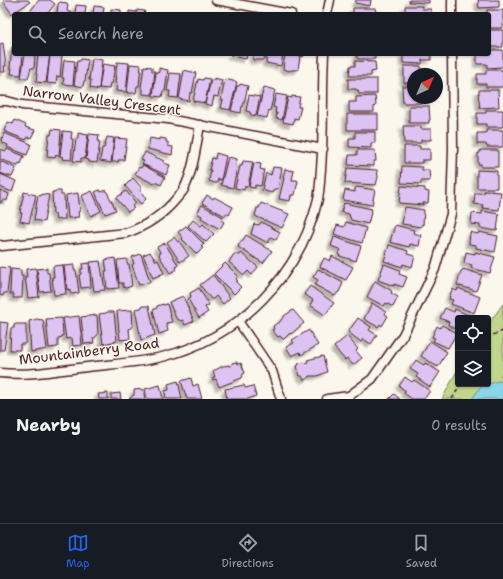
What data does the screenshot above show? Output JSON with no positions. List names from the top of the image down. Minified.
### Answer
{"streets":{"street":["Narrow Valley Crescent","Mountainberry Road"]},"crossings":[["Narrow Valley Crescent","Mountainberry Road"]],"north":"top right","page":{"search":"Search here","heading":["Nearby","0 results"],"nav":["Map","Directions","Saved"]}}
